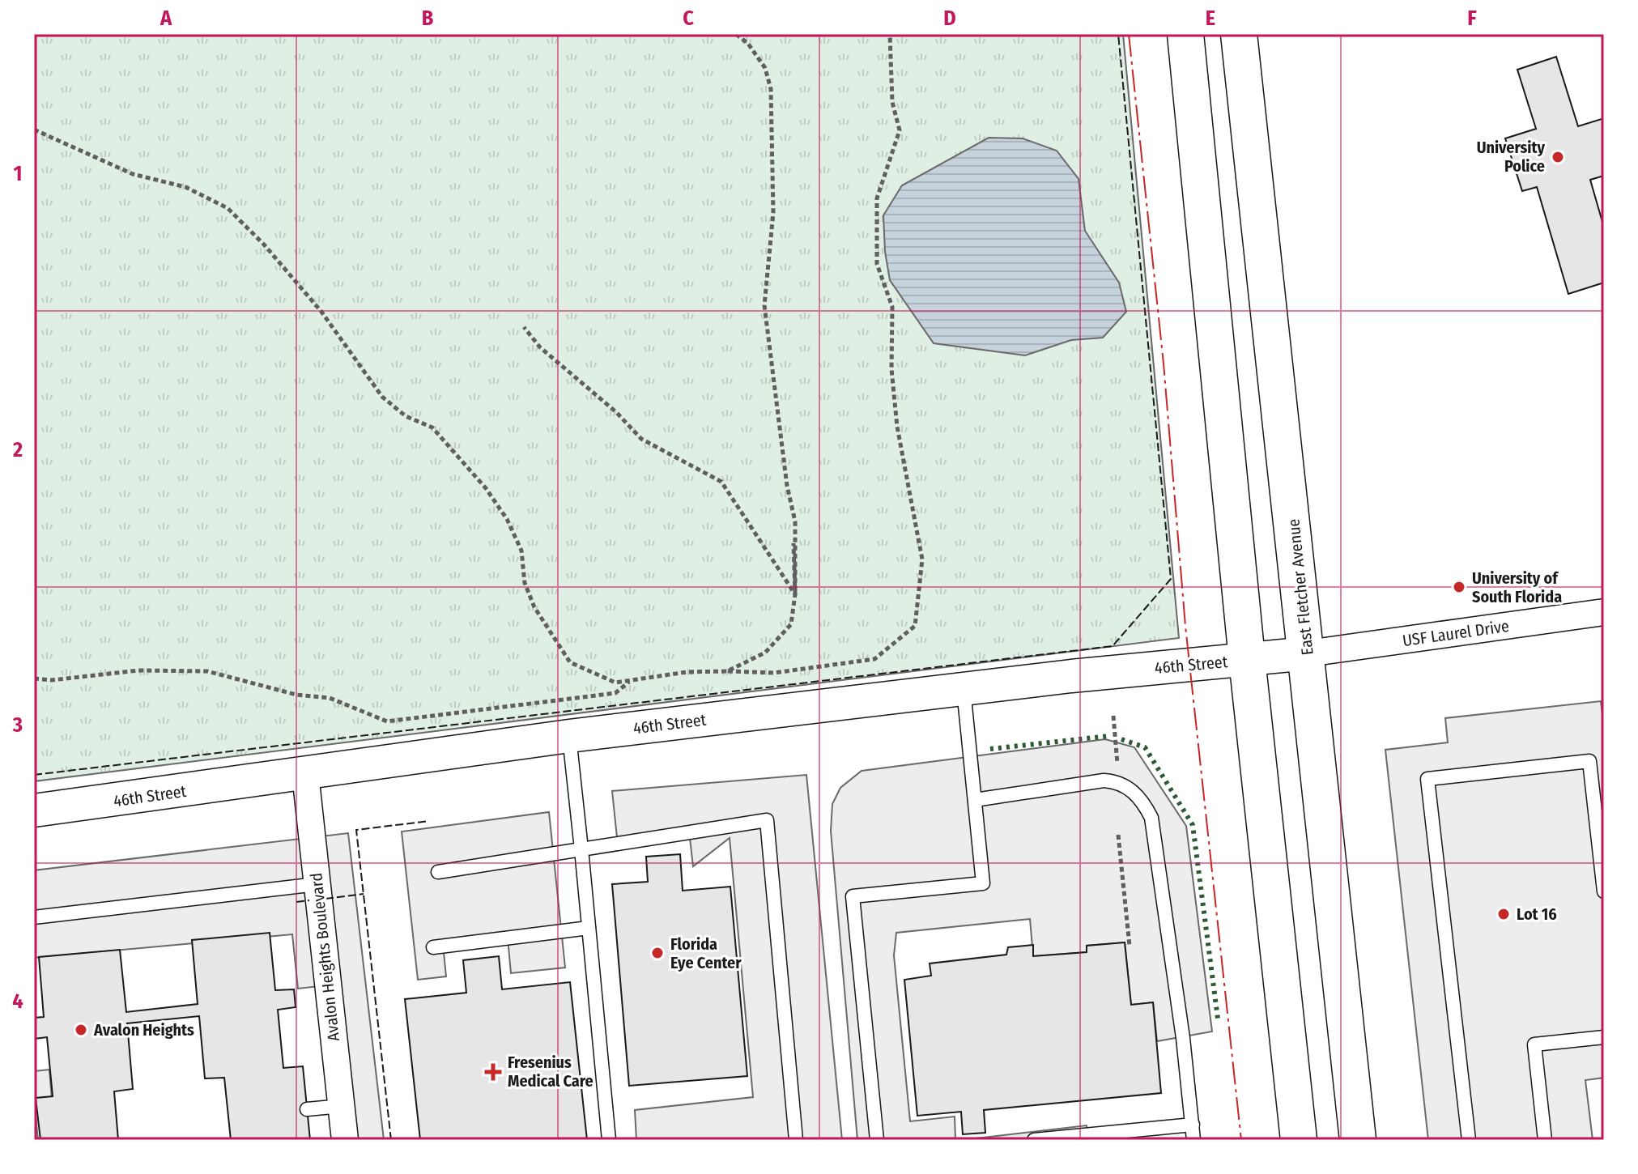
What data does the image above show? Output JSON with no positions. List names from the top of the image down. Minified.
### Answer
{"streets":{"main road":["East Fletcher Avenue"],"street":["USF Laurel Drive","46th Street","Avalon Heights Boulevard"]},"crossings":[["East Fletcher Avenue","USF Laurel Drive"],["East Fletcher Avenue","46th Street"],["USF Laurel Drive","46th Street"],["46th Street","Avalon Heights Boulevard"]],"places":{"other":["University Police","University of South Florida","Lot 16","Florida Eye Center","Avalon Heights"],"health":["Fresenius Medical Care"]},"grid":{"columns":["A","B","C","D","E","F"],"rows":["1","2","3","4"]}}
